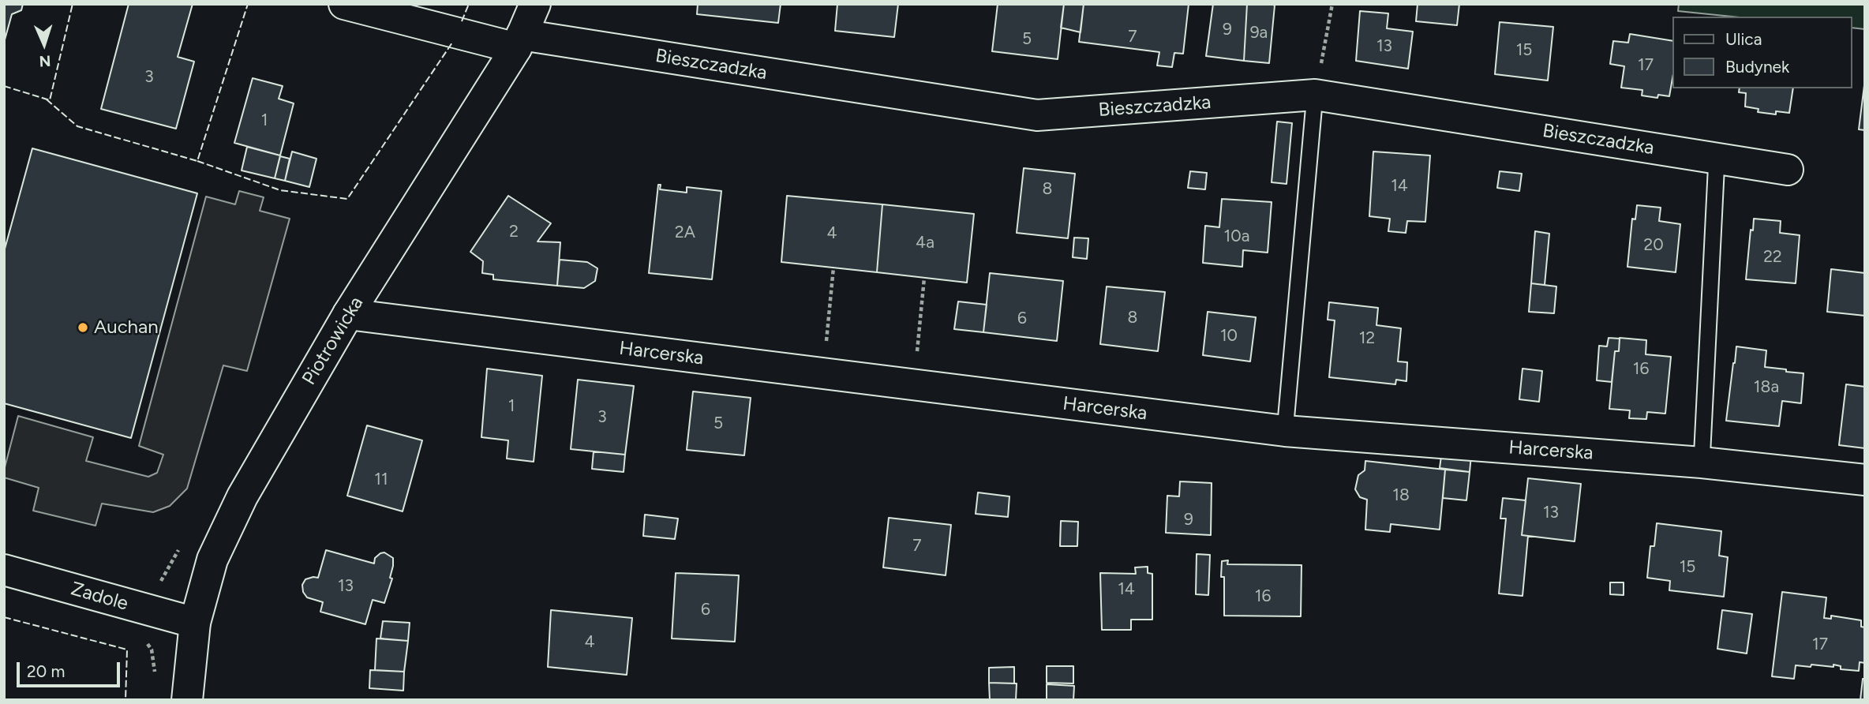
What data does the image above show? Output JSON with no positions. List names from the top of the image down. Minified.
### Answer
{"streets":{"street":["Bieszczadzka","Piotrowicka","Harcerska","Zadole"]},"crossings":[["Bieszczadzka","Piotrowicka"],["Piotrowicka","Harcerska"],["Piotrowicka","Zadole"]],"places":["Auchan"],"house_numbers":["9","9a","7","5","13","15","17","3","1","14","8","2","2A","4","10a","4a","20","22","8","6","10","12","16","18a","1","3","5","11","18","13","9","7","15","13","14","16","6","4","17"],"legend":["Ulica","Budynek"],"scale_bar":"20 m","north":"bottom"}
